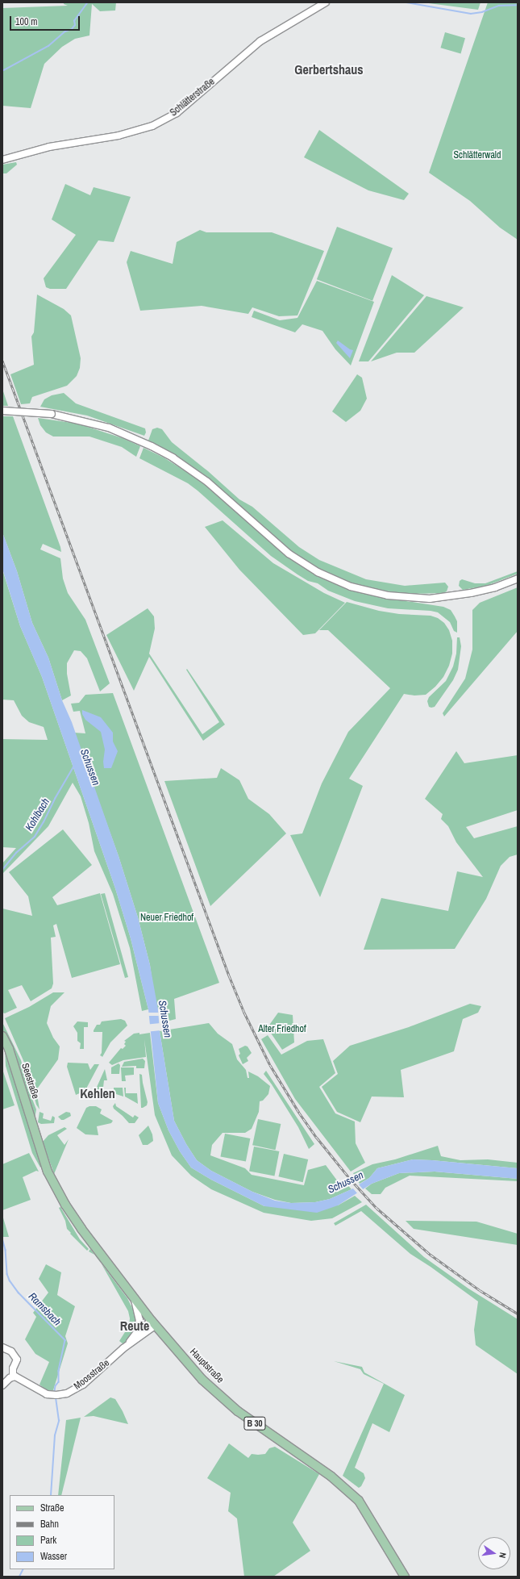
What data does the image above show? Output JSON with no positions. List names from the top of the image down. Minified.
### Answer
{"streets":{"main road":["Seestraße","Hauptstraße","B 30"],"street":["Schlätterstraße","Moosstraße"]},"crossings":[["Seestraße","Hauptstraße"],["Hauptstraße","Moosstraße"]],"districts":["Gerbertshaus","Kehlen","Reute"],"water":["Schussen","Kohlbach","Ramsbach"],"parks":["Schlätterwald","Neuer Friedhof","Alter Friedhof"],"legend":["Straße","Bahn","Park","Wasser"],"scale_bar":"100 m","north":"right"}
